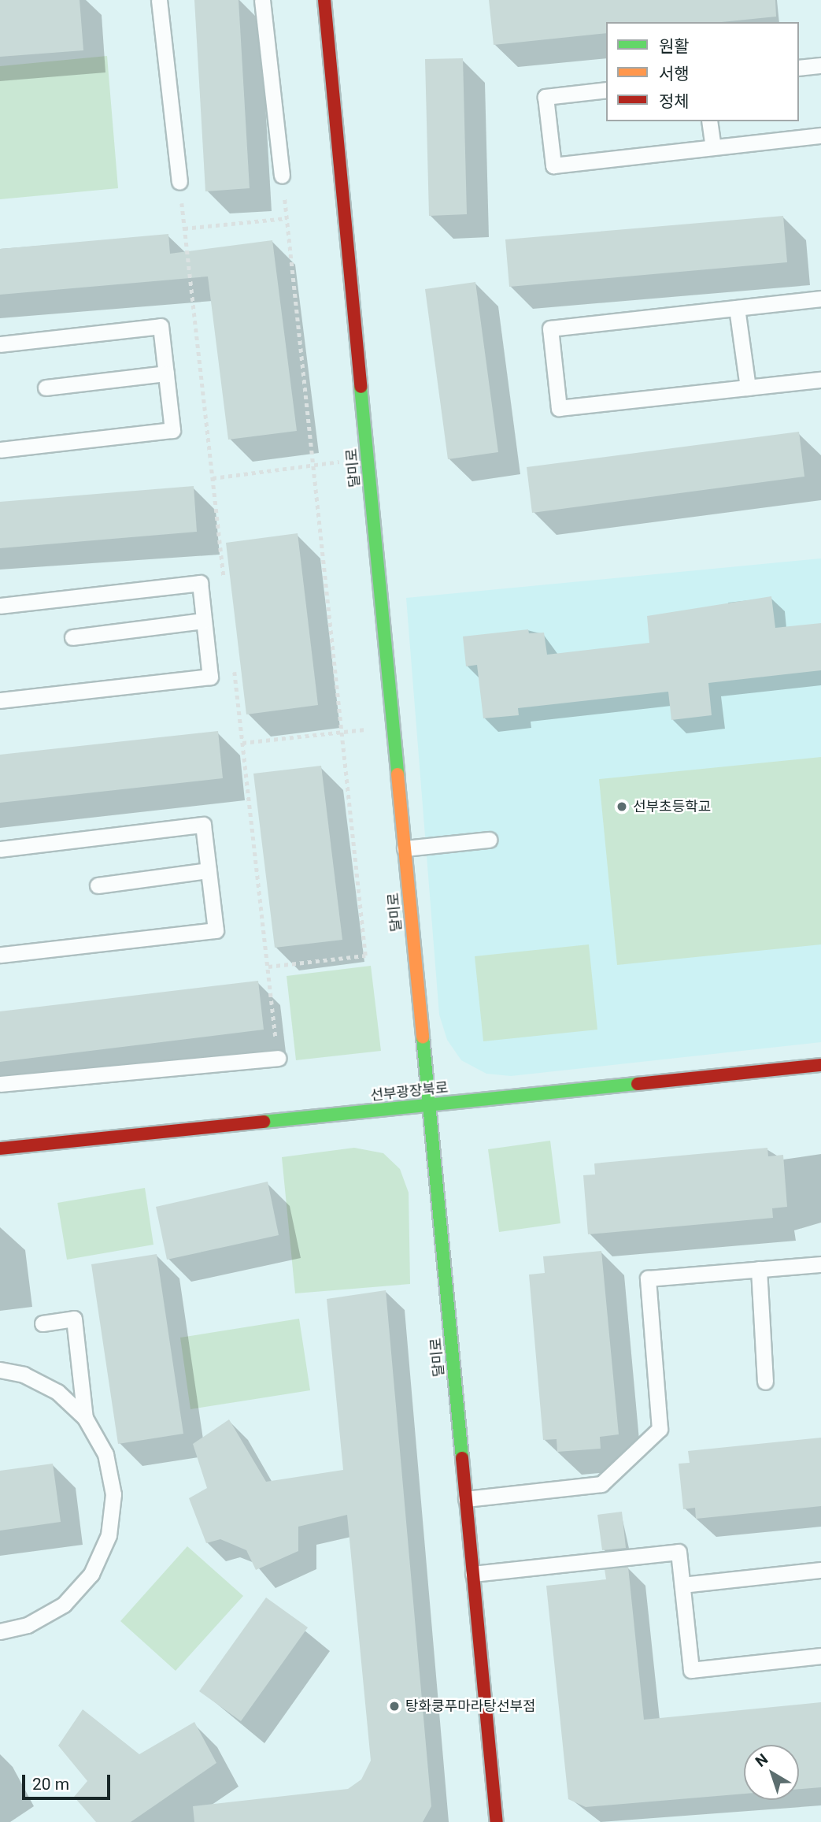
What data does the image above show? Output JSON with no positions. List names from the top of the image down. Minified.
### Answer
{"streets":{"street":["달미로","선부광장북로"]},"crossings":[["달미로","선부광장북로"]],"places":["선부초등학교","탕화쿵푸마라탕선부점"],"legend":["원활","서행","정체"],"scale_bar":"20 m","north":"top left"}
